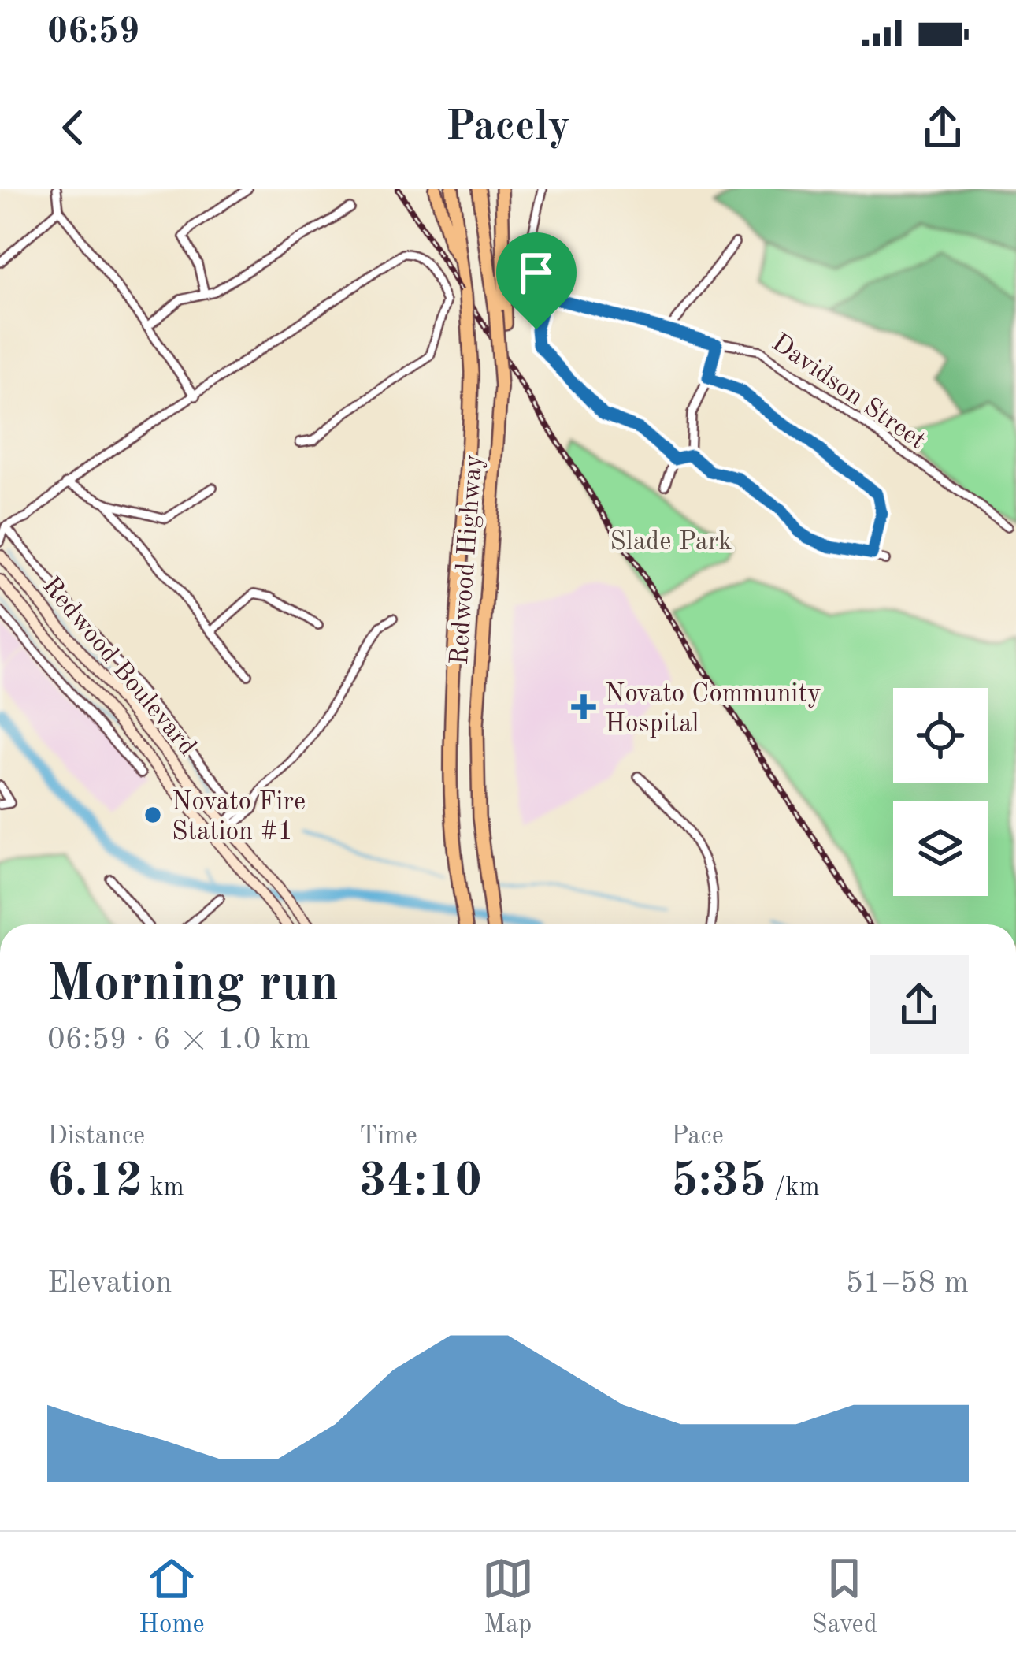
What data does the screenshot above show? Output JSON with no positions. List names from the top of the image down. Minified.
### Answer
{"streets":{"highway":["Redwood Highway"],"main road":["Redwood Boulevard"],"street":["Davidson Street"]},"parks":["Slade Park"],"places":{"health":["Novato Community Hospital"],"other":["Novato Fire Station #1"]},"page":{"status":"06:59","header":"Pacely","heading":["Morning run","06:59 · 6 × 1.0 km"],"stats":[["Distance","6.12 km"],["Time","34:10"],["Pace","5:35 /km"]],"chart":["Elevation","51–58 m"],"tabs":["Home","Map","Saved"]}}
